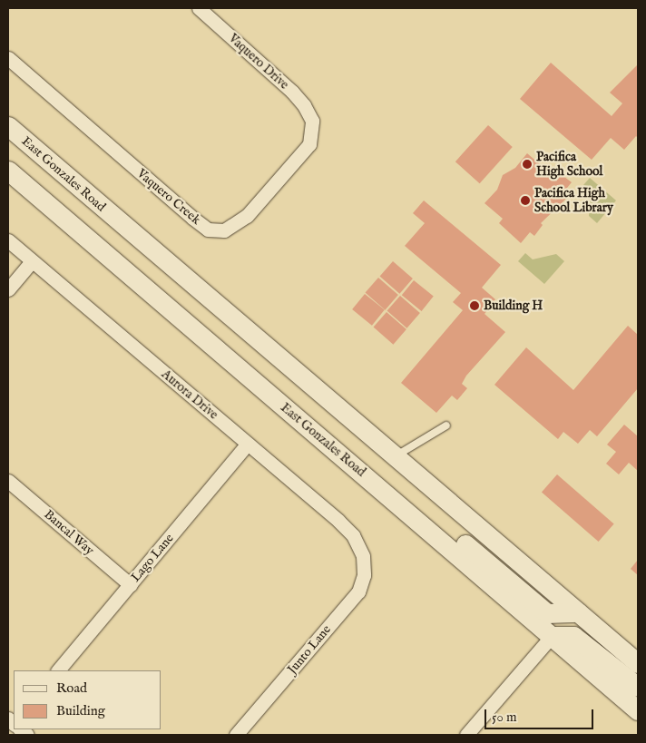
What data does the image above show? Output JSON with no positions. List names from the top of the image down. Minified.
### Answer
{"streets":{"main road":["East Gonzales Road"],"street":["Vaquero Drive","Vaquero Creek","Aurora Drive","Bancal Way","Lago Lane","Junto Lane"]},"crossings":[["Vaquero Drive","Vaquero Creek"],["Aurora Drive","Lago Lane"],["Aurora Drive","Junto Lane"],["Bancal Way","Lago Lane"]],"places":["Pacifica High School","Pacifica High School Library","Building H"],"legend":["Road","Building"],"scale_bar":"50 m"}
